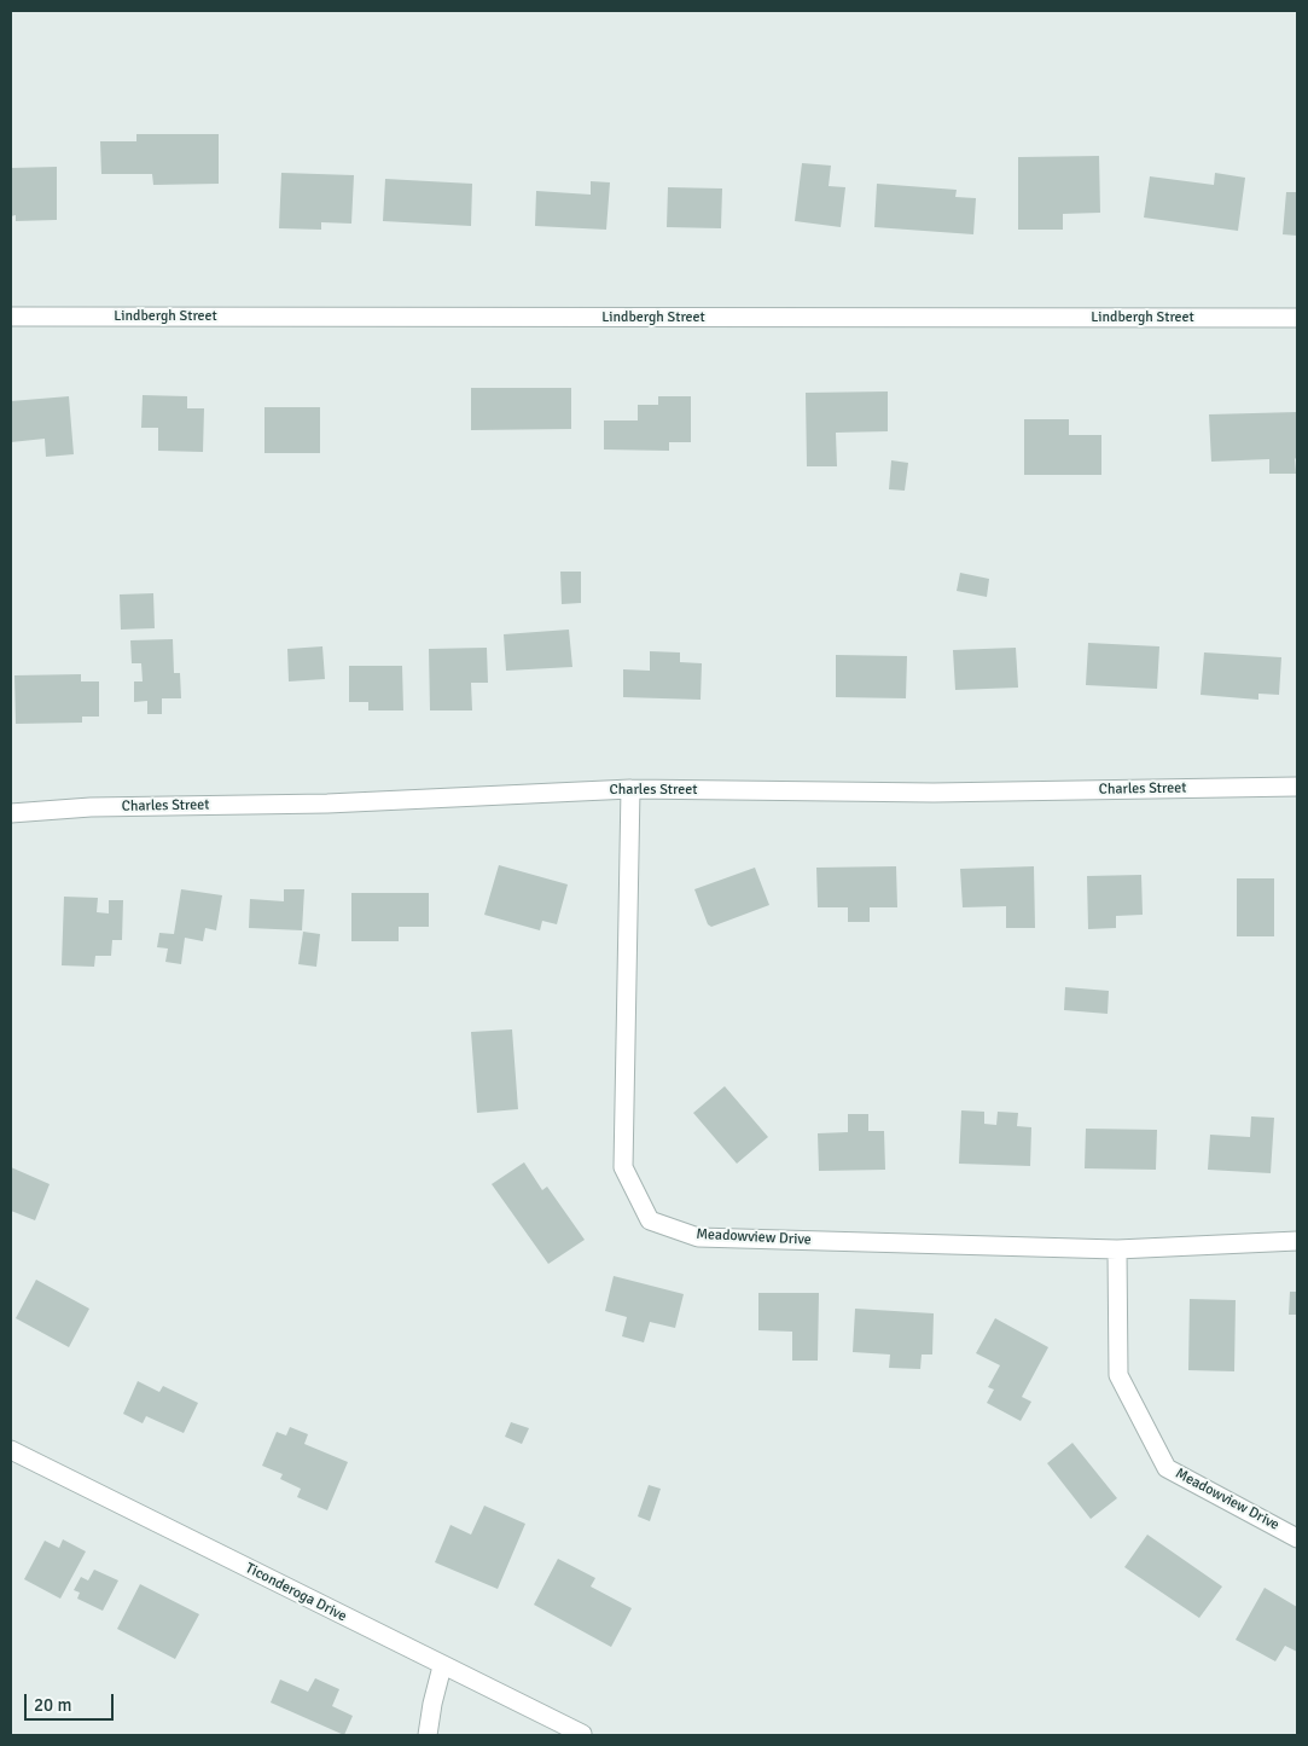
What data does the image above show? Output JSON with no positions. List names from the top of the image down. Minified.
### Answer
{"streets":{"street":["Lindbergh Street","Charles Street","Meadowview Drive","Ticonderoga Drive"]},"crossings":[["Charles Street","Meadowview Drive"]],"scale_bar":"20 m"}
